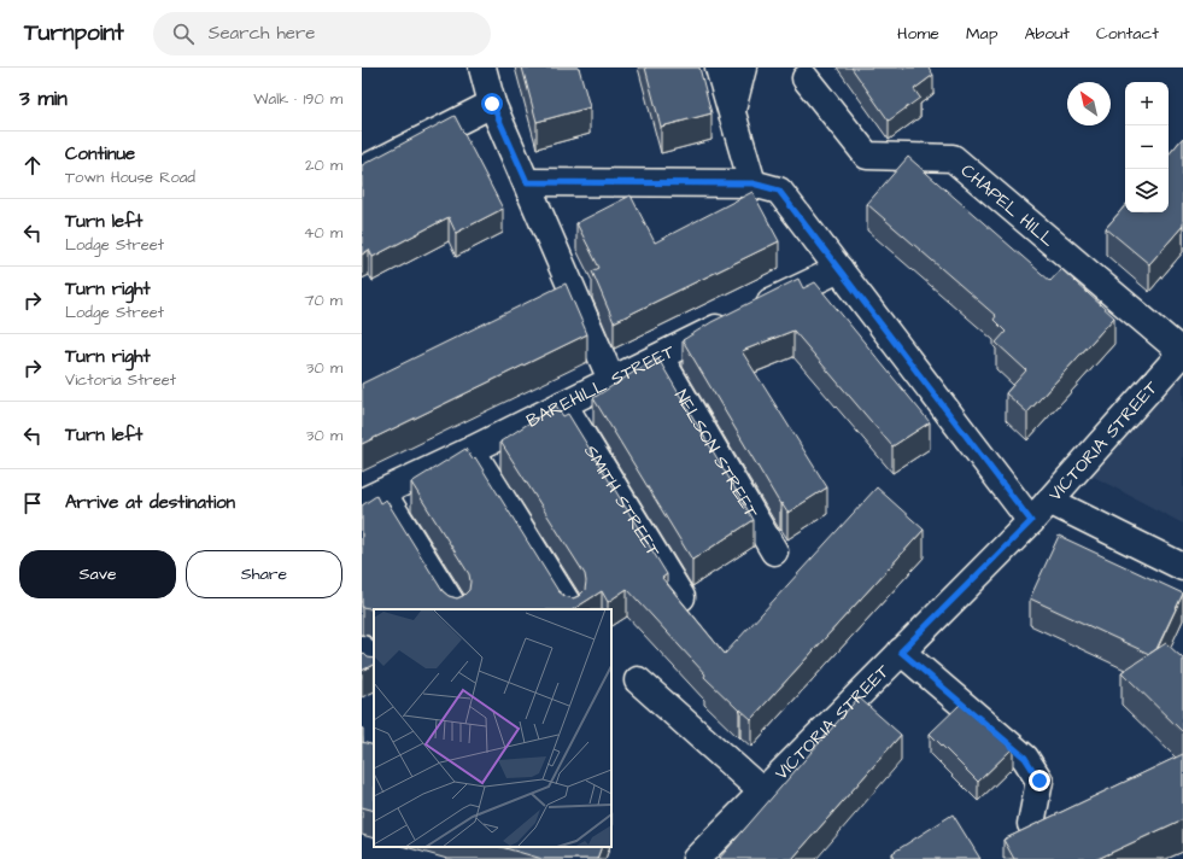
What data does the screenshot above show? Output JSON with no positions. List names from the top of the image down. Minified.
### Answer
{"streets":{"street":["CHAPEL HILL","BAREHILL STREET","VICTORIA STREET","NELSON STREET","SMITH STREET"]},"crossings":[["CHAPEL HILL","VICTORIA STREET"],["BAREHILL STREET","NELSON STREET"],["BAREHILL STREET","SMITH STREET"]],"north":"top left","page":{"header":"Turnpoint","search":"Search here","nav":["Home","Map","About","Contact"],"heading":["3 min","Walk · 190 m"],"map_buttons":["+","−"],"list":[["Continue","Town House Road","20 m"],["Turn left","Lodge Street","40 m"],["Turn right","Lodge Street","70 m"],["Turn right","Victoria Street","30 m"],["Turn left","30 m"],"Arrive at destination"],"buttons":["Save","Share"]}}
